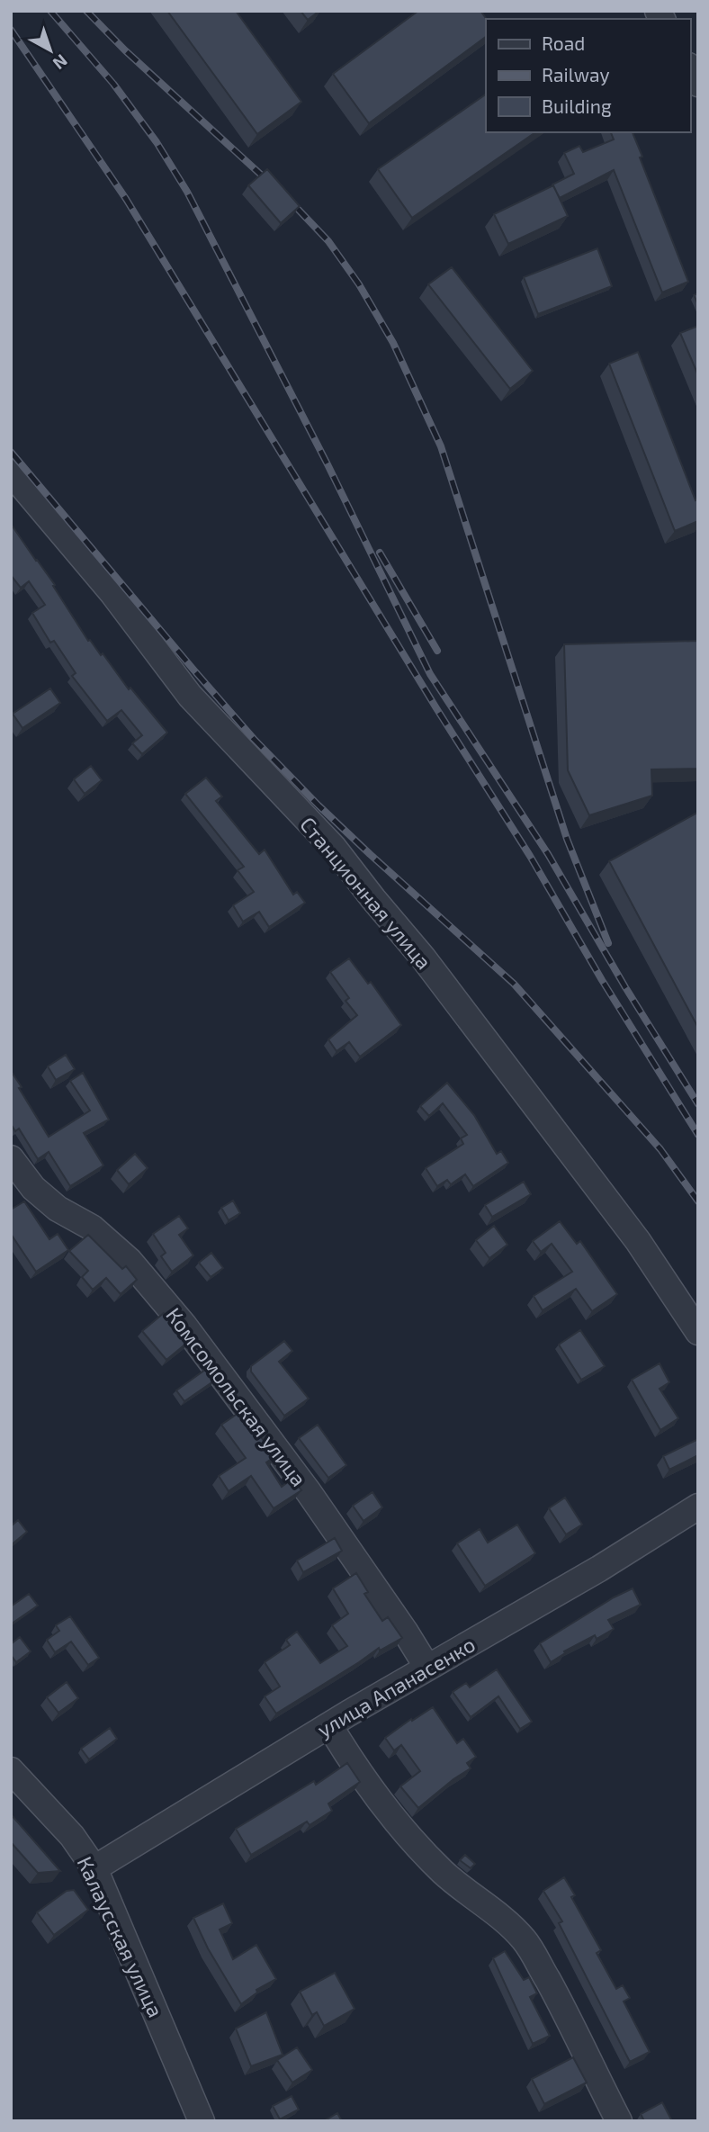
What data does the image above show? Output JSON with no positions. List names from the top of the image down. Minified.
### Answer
{"streets":{"street":["Станционная улица","Комсомольская улица","улица Апанасенко","Калаусская улица"]},"crossings":[["Комсомольская улица","улица Апанасенко"],["улица Апанасенко","Калаусская улица"]],"legend":["Road","Railway","Building"],"north":"bottom right"}
